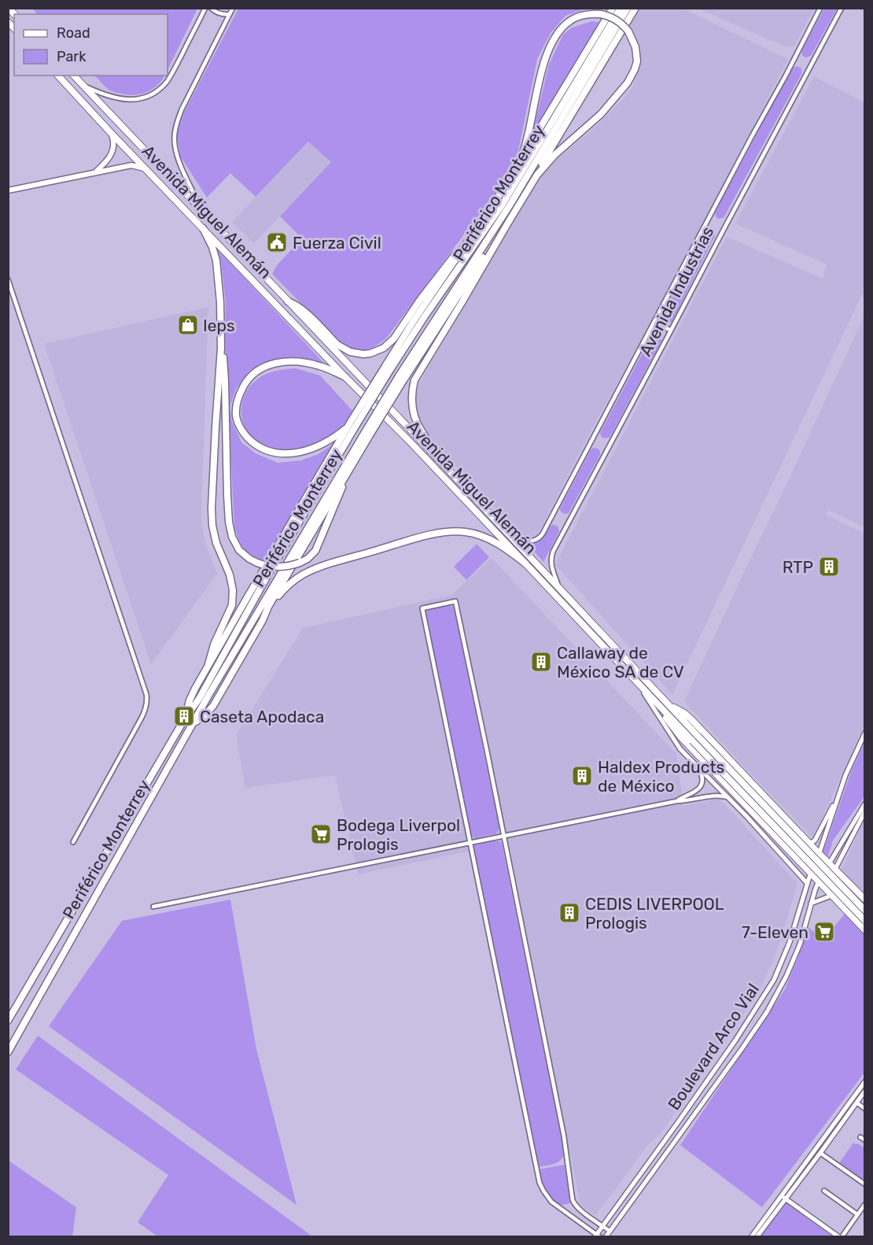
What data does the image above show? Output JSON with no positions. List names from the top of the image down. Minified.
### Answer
{"streets":{"highway":["Periférico Monterrey","Avenida Miguel Alemán"],"street":["Avenida Industrias","Boulevard Arco Vial"]},"crossings":[["Avenida Miguel Alemán","Avenida Industrias"]],"places":{"public building":["Fuerza Civil"],"shop":["Ieps"],"building":["RTP","Callaway de México SA de CV","Caseta Apodaca","Haldex Products de México","CEDIS LIVERPOOL Prologis"],"supermarket":["Bodega Liverpol Prologis","7-Eleven"]},"legend":["Road","Park"]}
